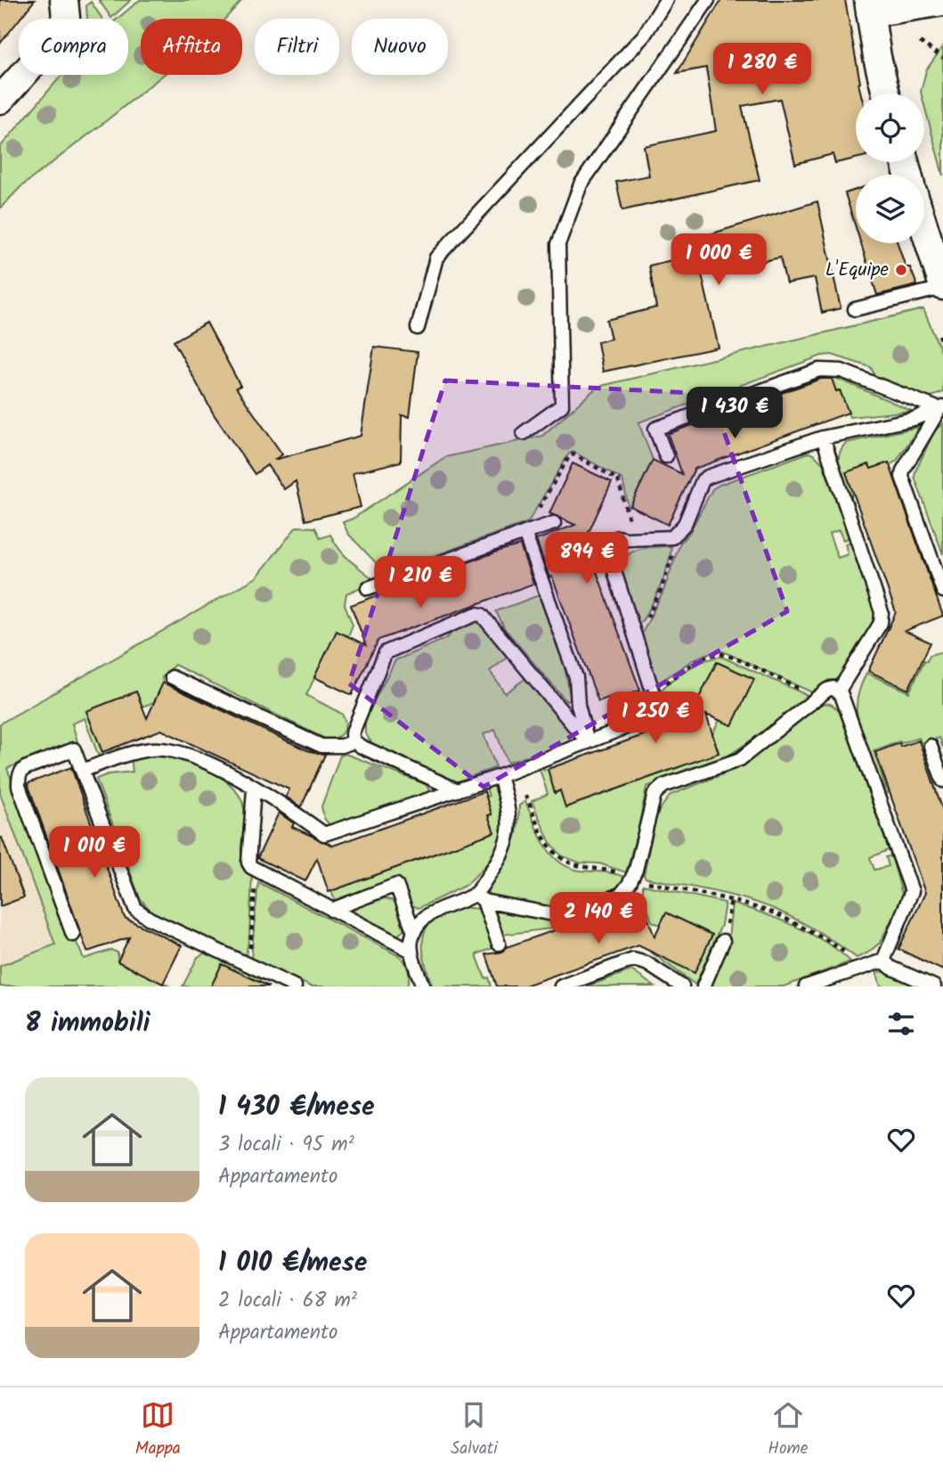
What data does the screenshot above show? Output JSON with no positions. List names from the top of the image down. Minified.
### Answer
{"places":["L'Equipe"],"page":{"chip":["Compra","Affitta","Filtri","Nuovo"],"price":["1 280 €","1 000 €","1 430 €","894 €","1 210 €","1 250 €","1 010 €","2 140 €"],"heading":"8 immobili","list":[{"name":"1 430 €/mese","note":"3 locali · 95 m² · Appartamento"},{"name":"1 010 €/mese","note":"2 locali · 68 m² · Appartamento"}],"tabs":["Mappa","Salvati","Home"]}}
